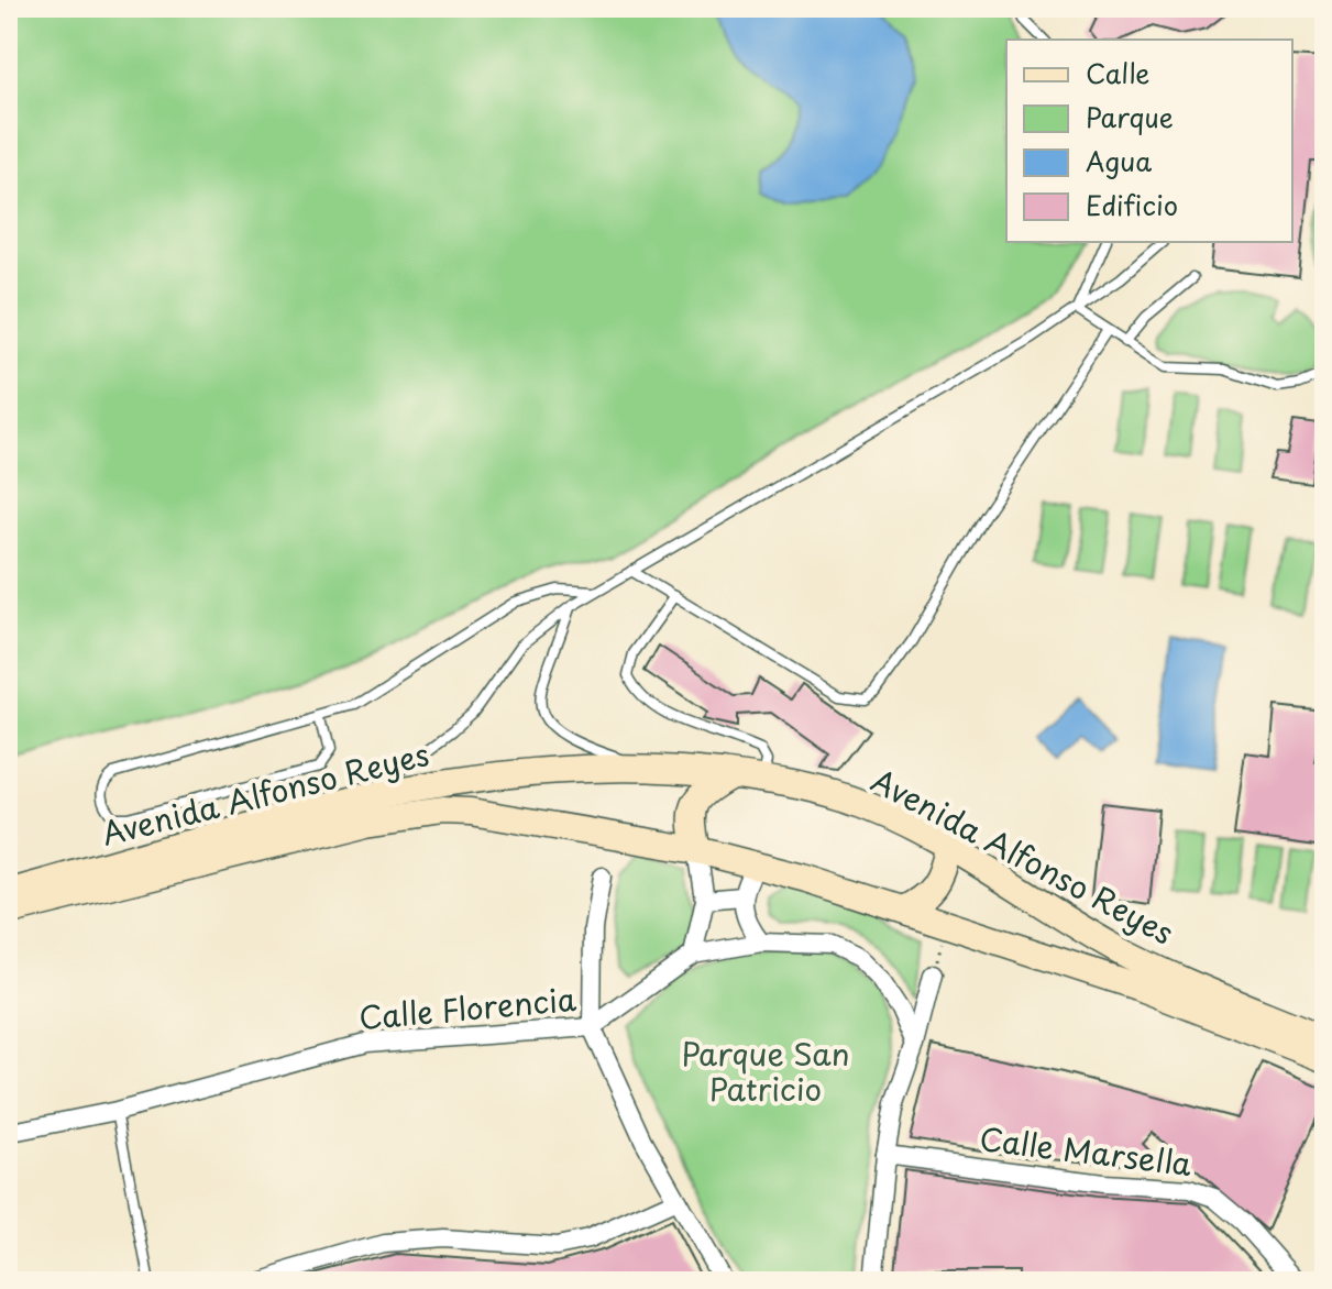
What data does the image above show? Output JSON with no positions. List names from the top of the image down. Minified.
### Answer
{"streets":{"main road":["Avenida Alfonso Reyes"],"street":["Calle Florencia","Calle Marsella"]},"parks":["Parque San Patricio"],"legend":["Calle","Parque","Agua","Edificio"]}
